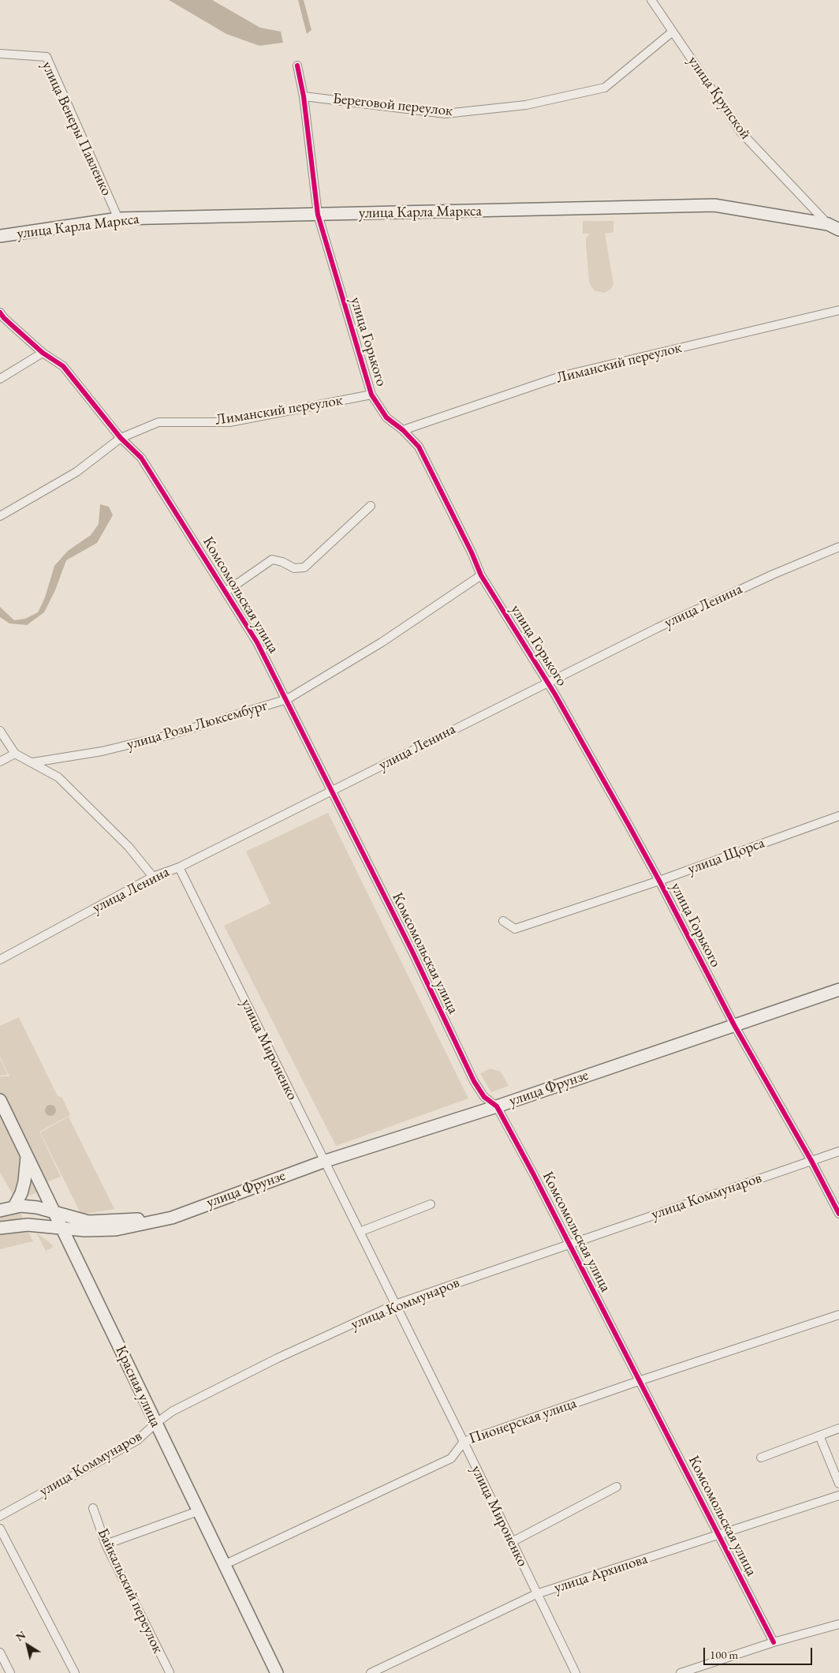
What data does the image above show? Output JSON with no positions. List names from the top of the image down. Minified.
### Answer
{"streets":{"main road":["улица Карла Маркса","улица Фрунзе","Красная улица"],"street":["улица Крупской","Береговой переулок","улица Венеры Павленко","улица Горького","Лиманский переулок","Комсомольская улица","улица Ленина","улица Розы Люксембург","улица Щорса","улица Мироненко","улица Коммунаров","Пионерская улица","улица Архипова","Байкальский переулок"]},"crossings":[["улица Крупской","Береговой переулок"],["улица Крупской","улица Карла Маркса"],["Береговой переулок","улица Горького"],["улица Венеры Павленко","улица Карла Маркса"],["улица Карла Маркса","улица Горького"],["улица Горького","Лиманский переулок"],["улица Горького","улица Ленина"],["улица Горького","улица Розы Люксембург"],["улица Горького","улица Щорса"],["улица Горького","улица Фрунзе"],["улица Горького","улица Коммунаров"],["Лиманский переулок","Комсомольская улица"],["Комсомольская улица","улица Ленина"],["Комсомольская улица","улица Розы Люксембург"],["Комсомольская улица","улица Фрунзе"],["Комсомольская улица","улица Коммунаров"],["Комсомольская улица","Пионерская улица"],["Комсомольская улица","улица Архипова"],["улица Ленина","улица Мироненко"],["улица Мироненко","улица Фрунзе"],["улица Мироненко","улица Коммунаров"],["улица Мироненко","Пионерская улица"],["улица Мироненко","улица Архипова"],["улица Фрунзе","Красная улица"],["улица Коммунаров","Красная улица"],["Красная улица","Пионерская улица"]],"scale_bar":"100 m","north":"top left"}
